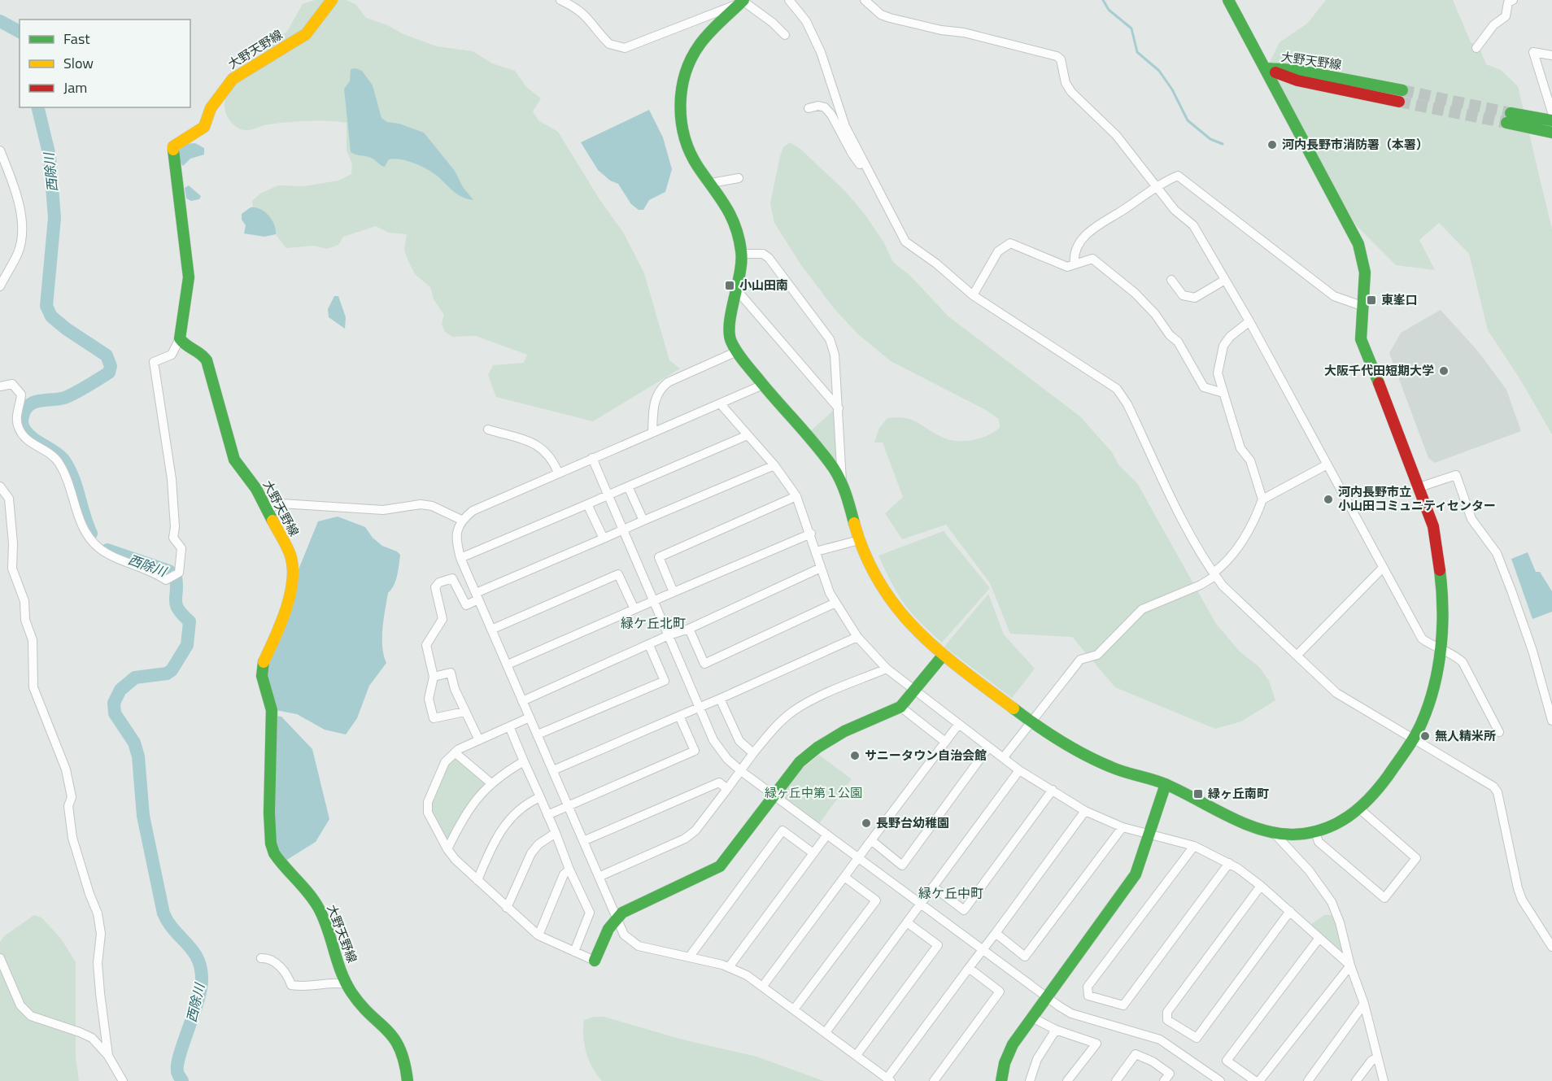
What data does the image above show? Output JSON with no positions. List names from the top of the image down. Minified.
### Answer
{"streets":{"street":["大野天野線"]},"districts":["緑ケ丘北町","緑ケ丘中町"],"water":["西除川"],"parks":["緑ヶ丘中第１公園"],"places":{"other":["河内長野市消防署（本署）","大阪千代田短期大学","河内長野市立 小山田コミュニティセンター","無人精米所","サニータウン自治会館","長野台幼稚園"],"transit":["小山田南","東峯口","緑ヶ丘南町"]},"legend":["Fast","Slow","Jam"]}
